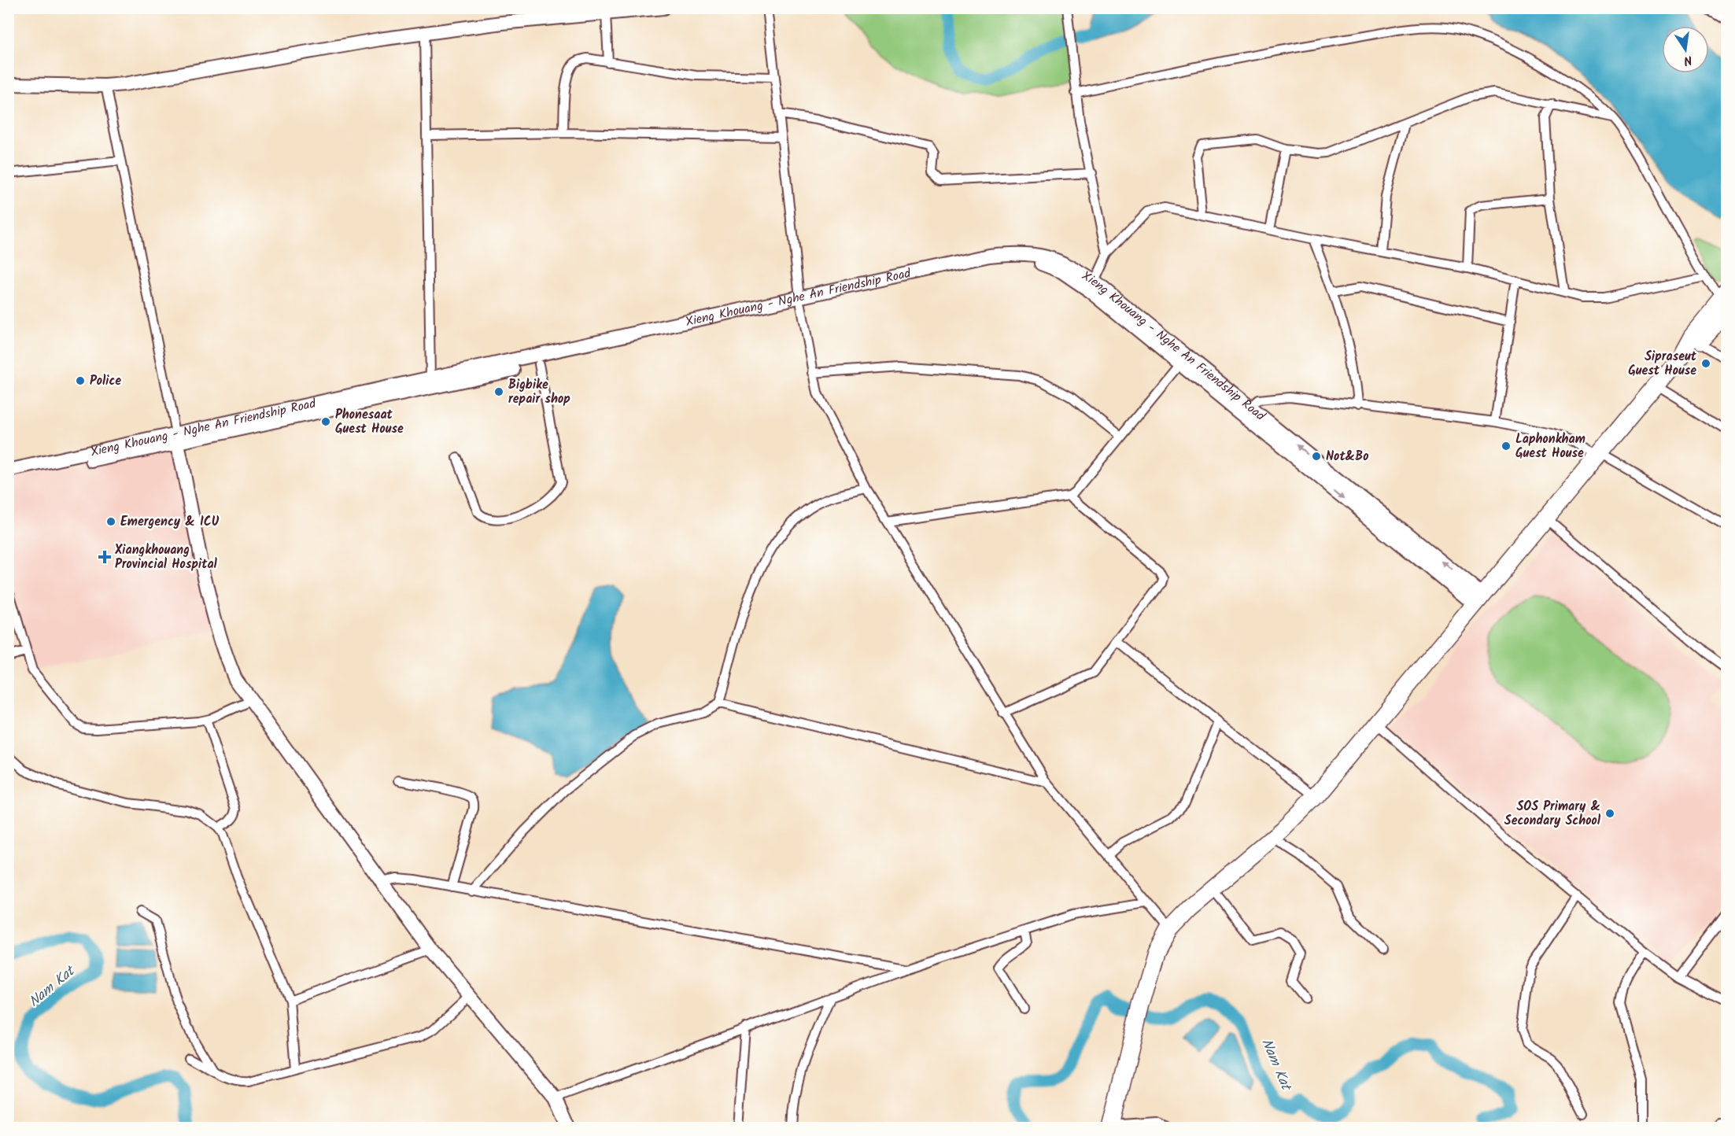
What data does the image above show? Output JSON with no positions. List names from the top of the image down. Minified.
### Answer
{"streets":{"street":["Xieng Khouang - Nghe An Friendship Road"]},"water":["Nam Kat"],"places":{"other":["Sipraseut Guest House","Police","Bigbike repair shop","Phonesaat Guest House","Laphonkham Guest House","Not&Bo","Emergency & ICU","SOS Primary & Secondary School"],"health":["Xiangkhouang Provincial Hospital"]},"north":"bottom"}
